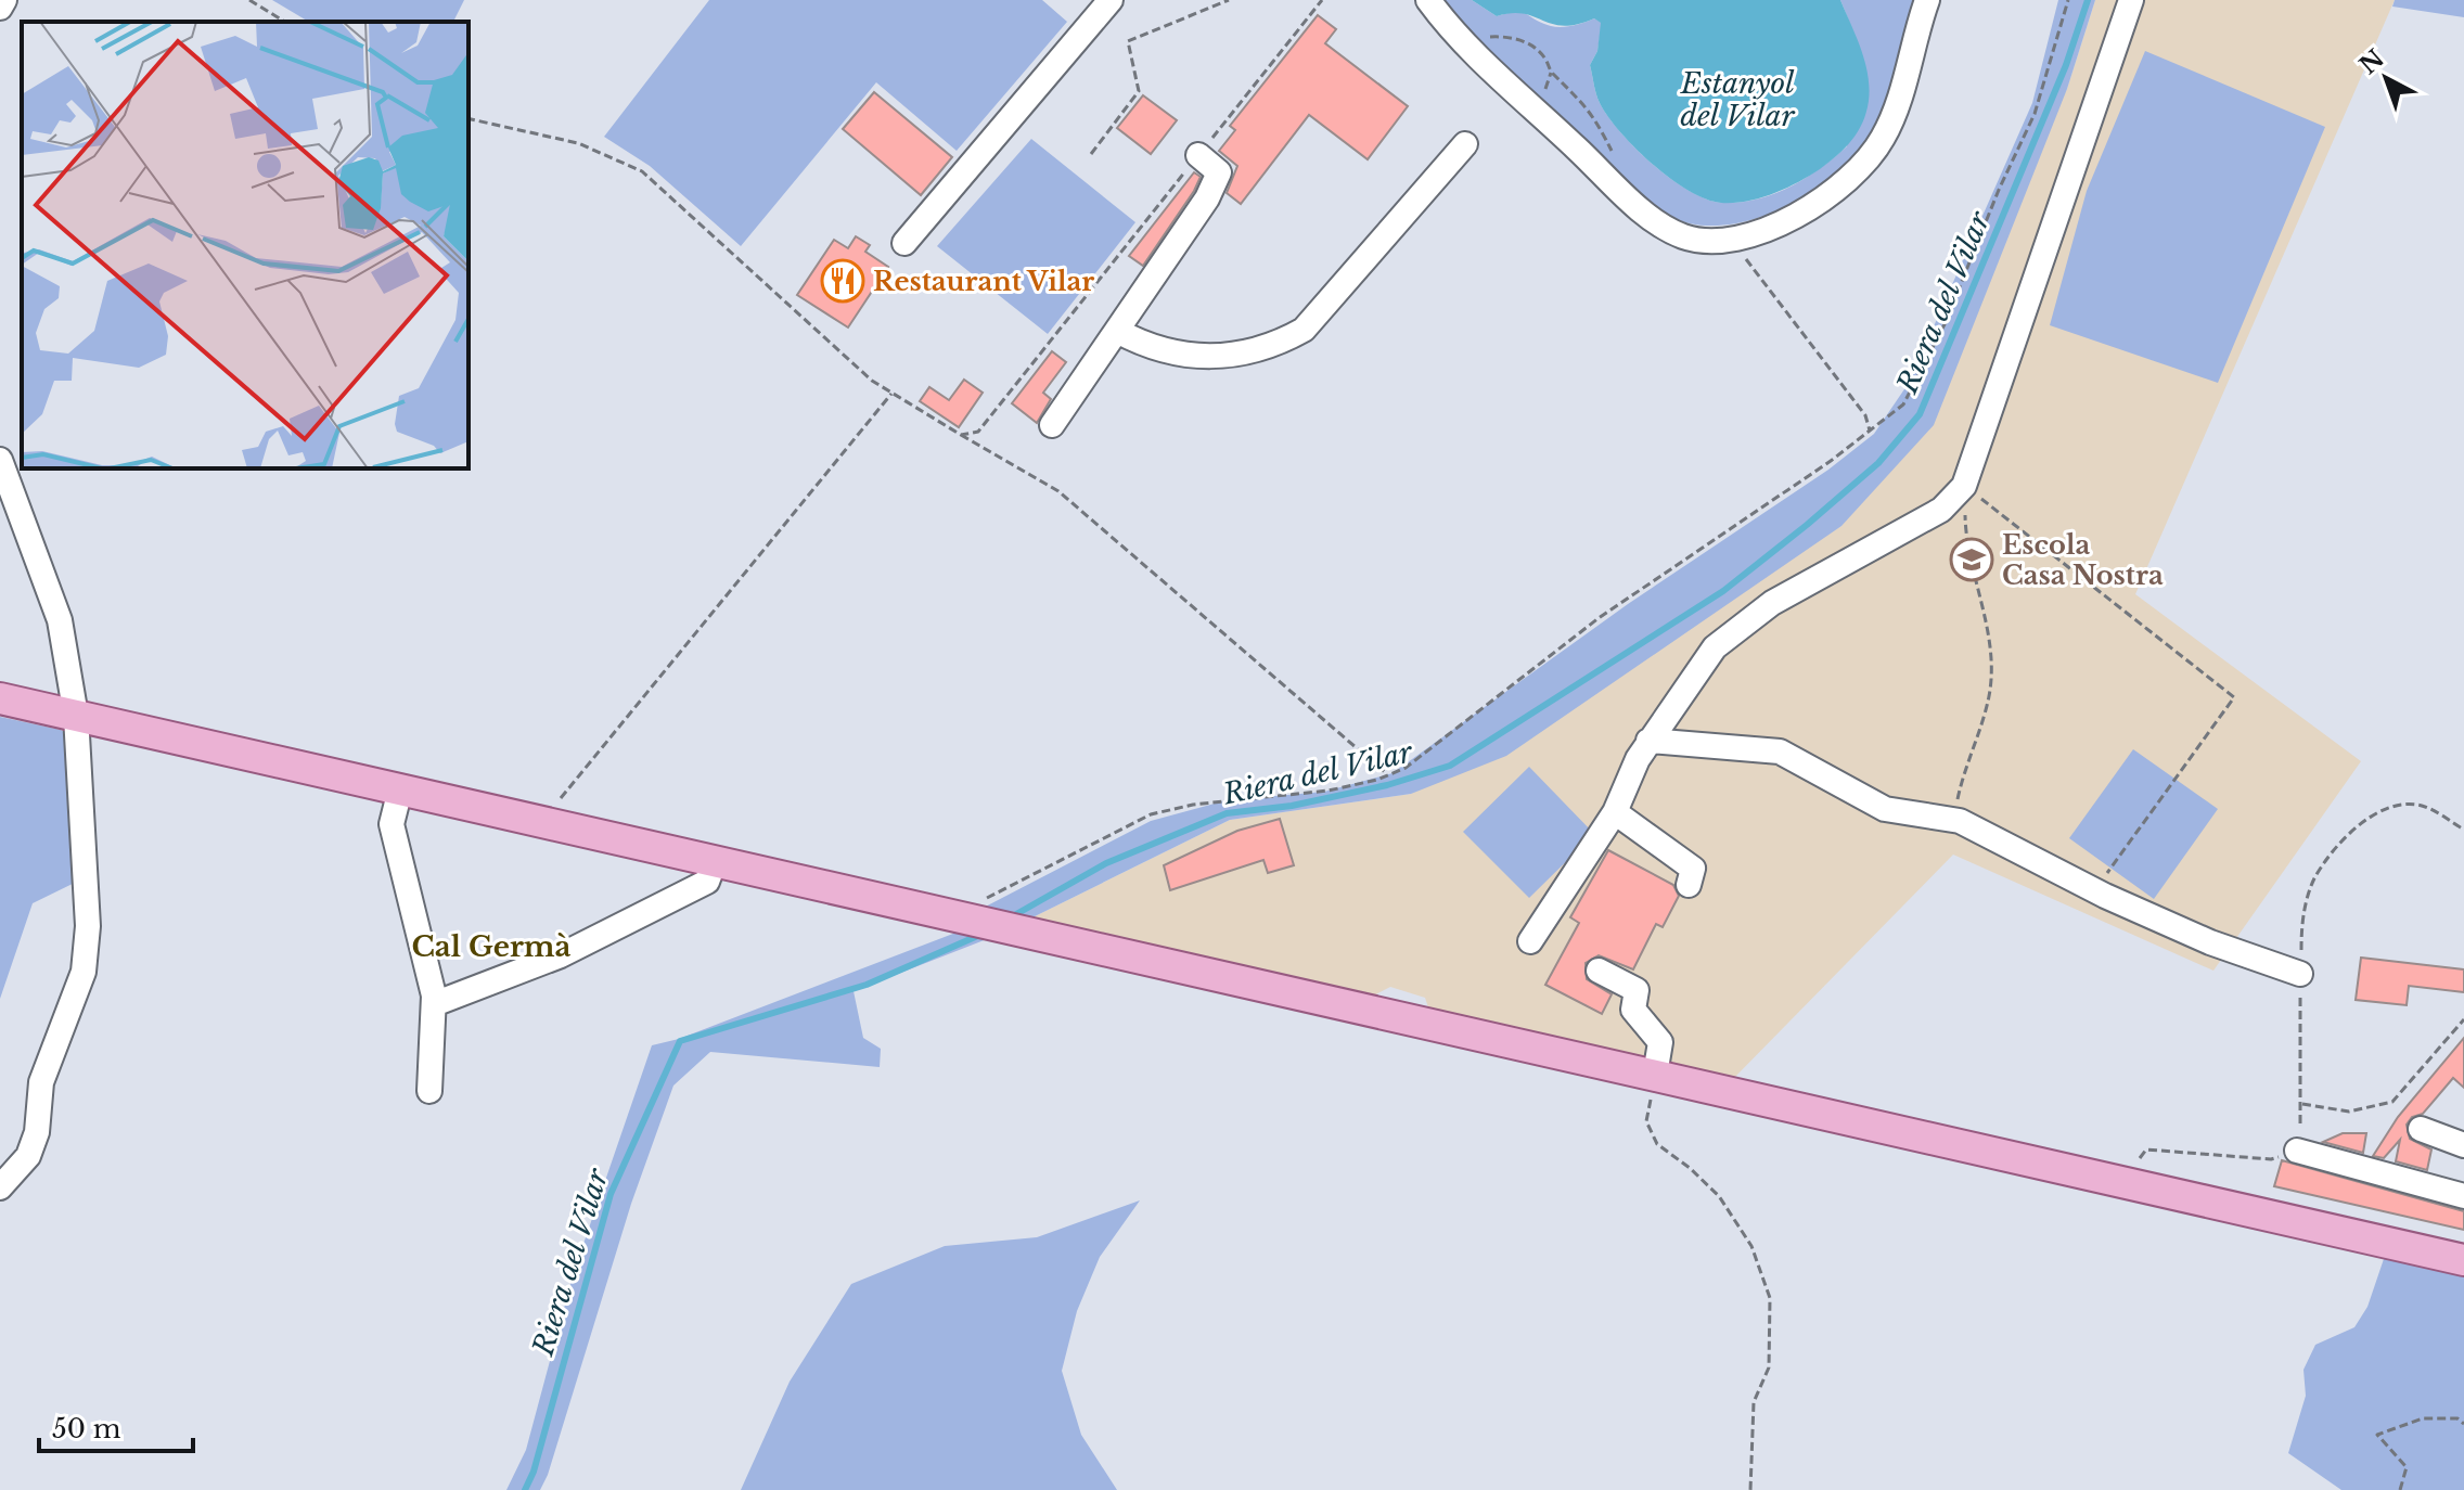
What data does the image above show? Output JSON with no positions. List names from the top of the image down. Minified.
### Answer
{"districts":["Cal Germà"],"water":["Estanyol del Vilar","Riera del Vilar"],"places":{"restaurant":["Restaurant Vilar"],"school or university":["Escola Casa Nostra"]},"scale_bar":"50 m","north":"top left"}
